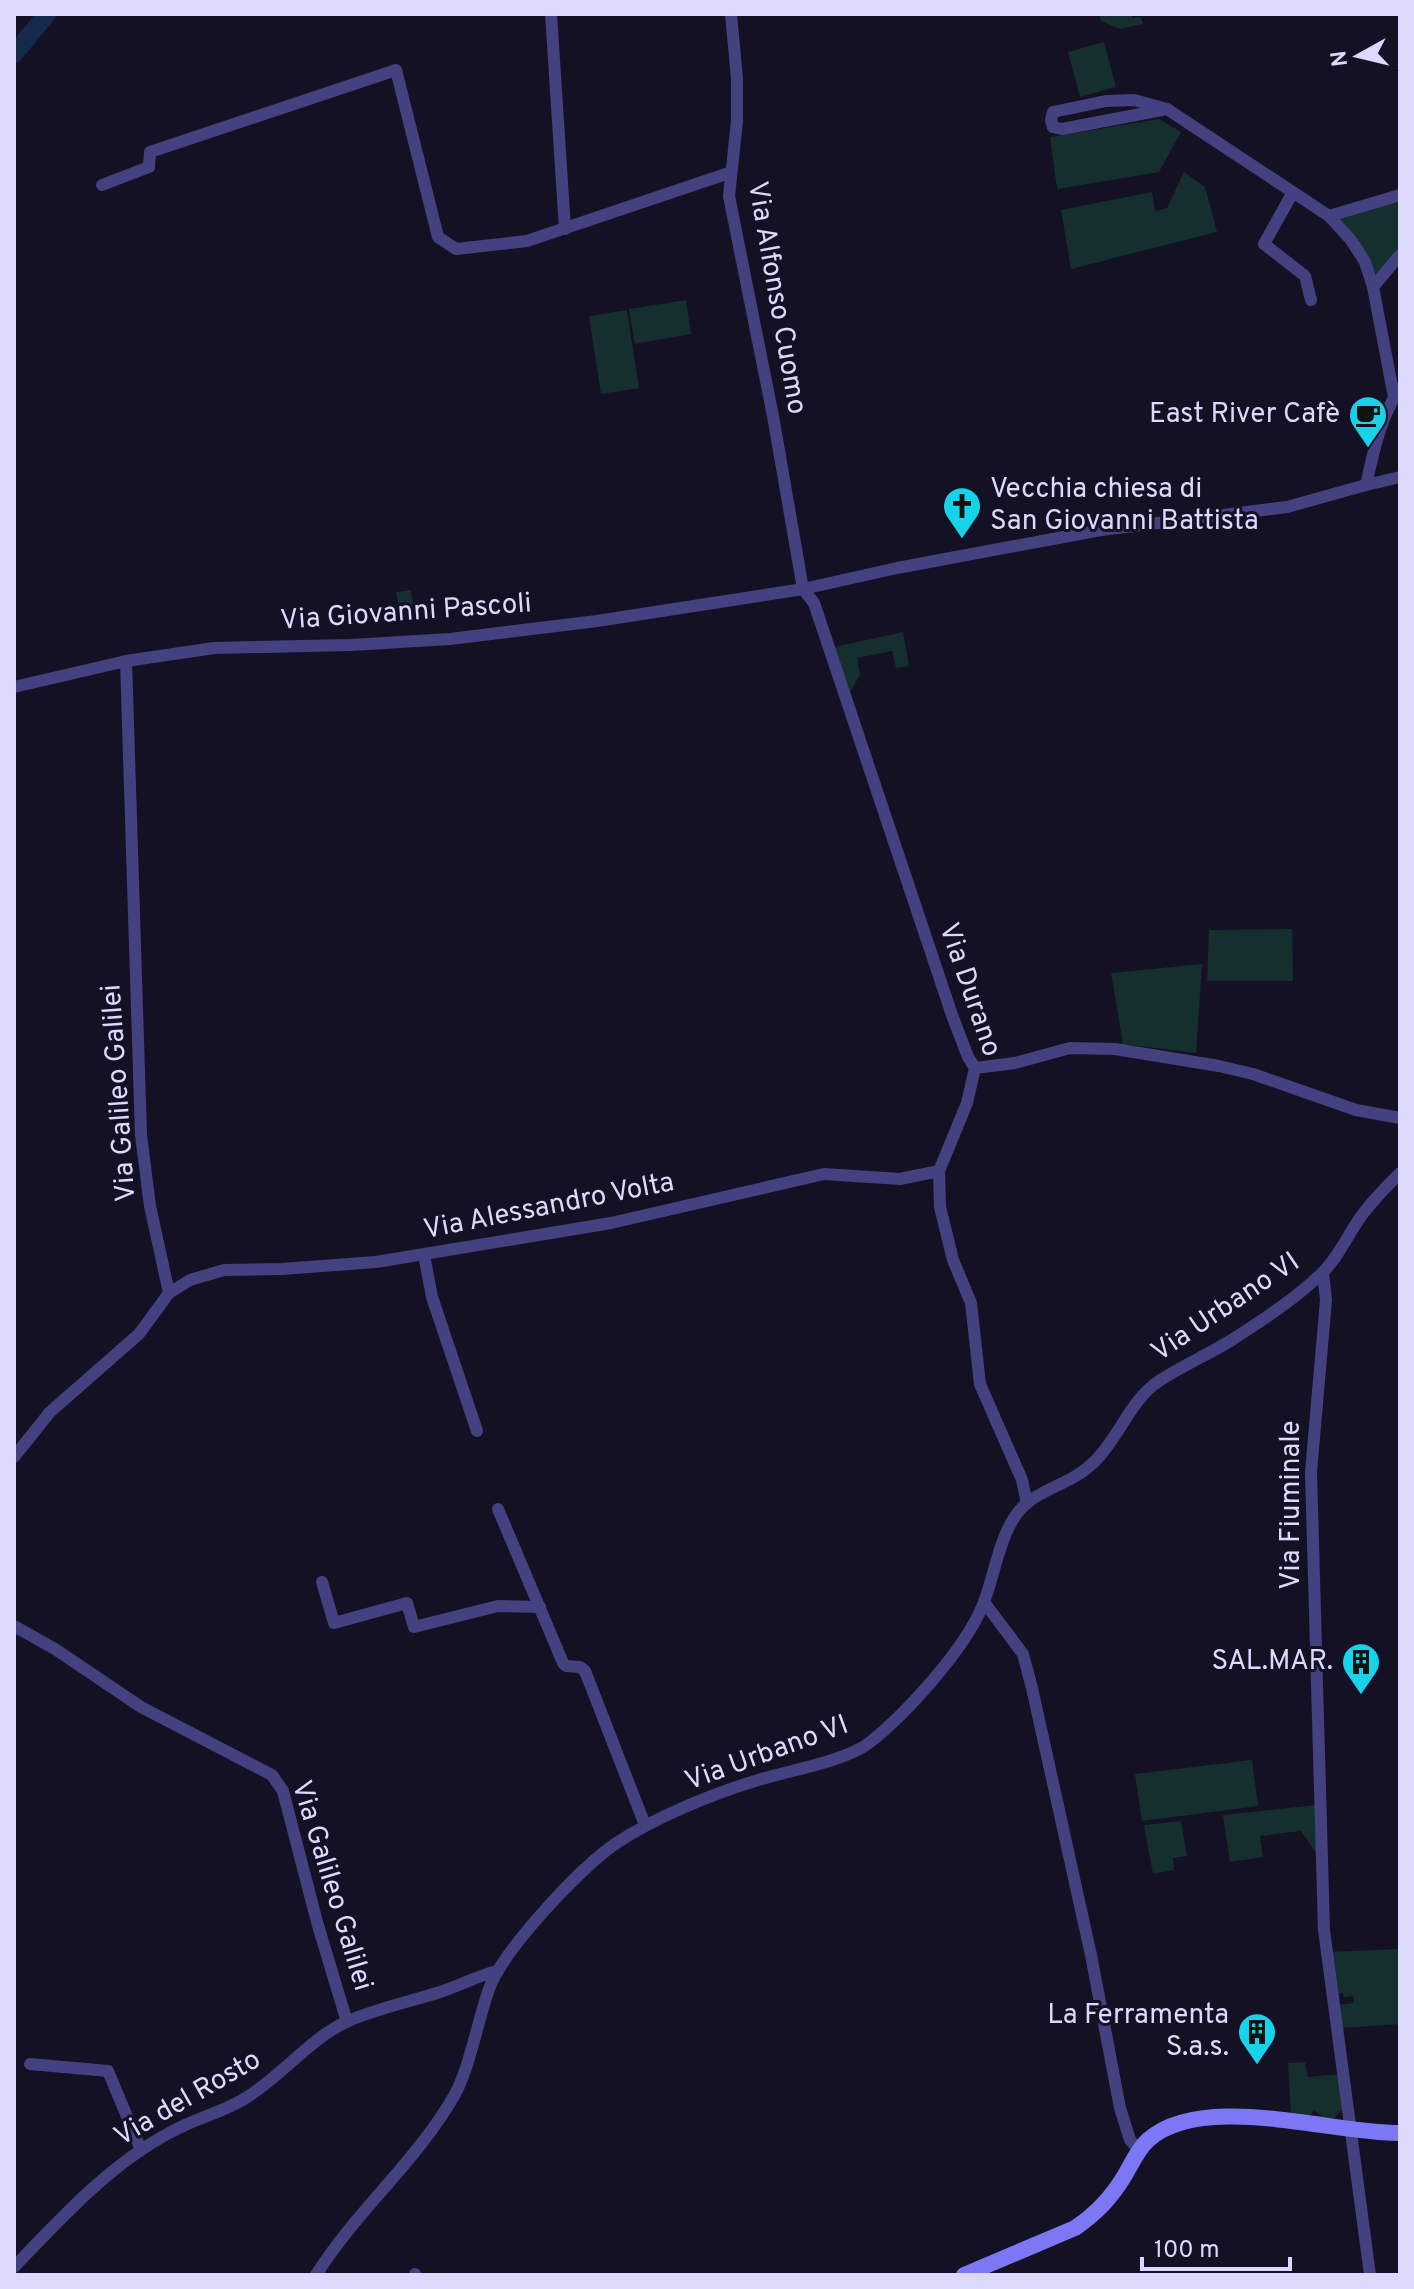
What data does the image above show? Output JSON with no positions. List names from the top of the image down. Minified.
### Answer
{"streets":{"street":["Via Alfonso Cuomo","Via Giovanni Pascoli","Via Durano","Via Galileo Galilei","Via Alessandro Volta","Via Urbano VI","Via Fiuminale","Via del Rosto"]},"crossings":[["Via Alfonso Cuomo","Via Giovanni Pascoli"],["Via Alfonso Cuomo","Via Durano"],["Via Giovanni Pascoli","Via Durano"],["Via Giovanni Pascoli","Via Galileo Galilei"],["Via Durano","Via Alessandro Volta"],["Via Durano","Via Urbano VI"],["Via Galileo Galilei","Via Alessandro Volta"],["Via Galileo Galilei","Via del Rosto"],["Via Urbano VI","Via Fiuminale"],["Via Urbano VI","Via del Rosto"]],"places":{"cafe":["East River Cafè"],"church":["Vecchia chiesa di San Giovanni Battista"],"building":["SAL.MAR.","La Ferramenta S.a.s."]},"scale_bar":"100 m","north":"left"}
